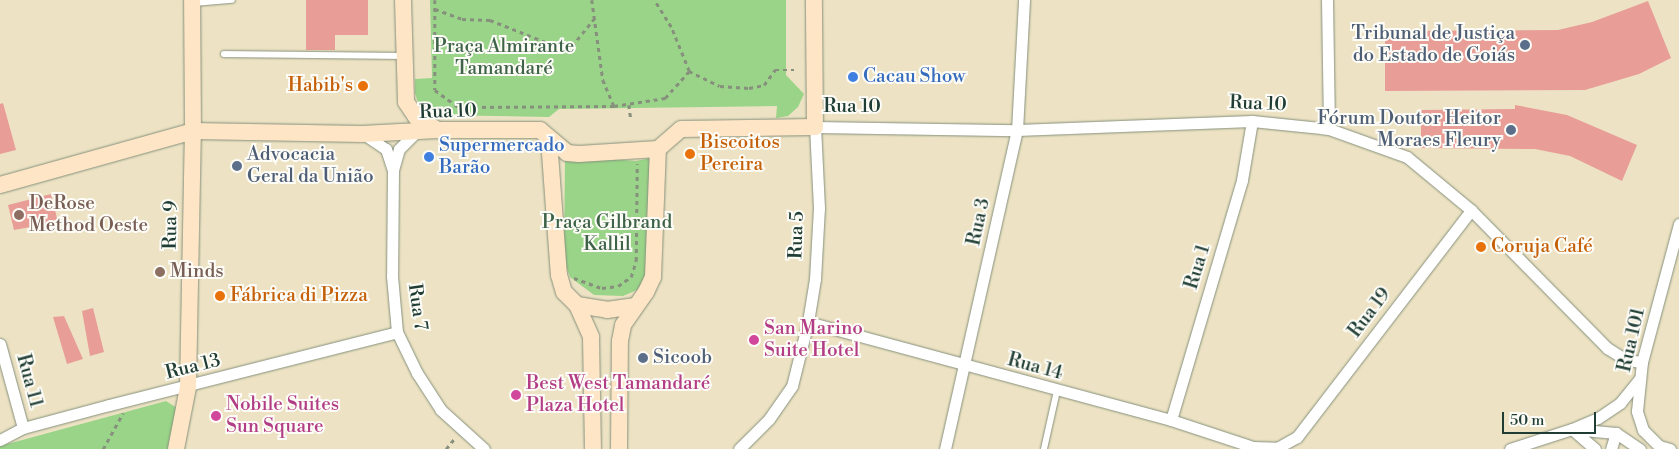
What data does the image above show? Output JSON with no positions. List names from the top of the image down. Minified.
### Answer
{"streets":{"main road":["Rua 10","Rua 9","Rua 5"],"street":["Rua 3","Rua 1","Rua 7","Rua 19","Rua 101","Rua 13","Rua 14","Rua 11"]},"crossings":[["Rua 10","Rua 3"],["Rua 10","Rua 9"],["Rua 10","Rua 5"],["Rua 10","Rua 1"],["Rua 10","Rua 7"],["Rua 10","Rua 19"],["Rua 10","Rua 101"],["Rua 3","Rua 14"],["Rua 9","Rua 13"],["Rua 5","Rua 14"],["Rua 1","Rua 14"],["Rua 7","Rua 13"],["Rua 19","Rua 14"],["Rua 13","Rua 11"]],"parks":["Praça Almirante Tamandaré","Praça Gilbrand Kallil"],"places":["Tribunal de Justiça do Estado de Goiás","Cacau Show","Habib's","Fórum Doutor Heitor Moraes Fleury","Biscoitos Pereira","Supermercado Barão","Advocacia Geral da União","DeRose Method Oeste","Coruja Café","Minds","Fábrica di Pizza","San Marino Suite Hotel","Sicoob","Best West Tamandaré Plaza Hotel","Nobile Suites Sun Square"],"scale_bar":"50 m"}
